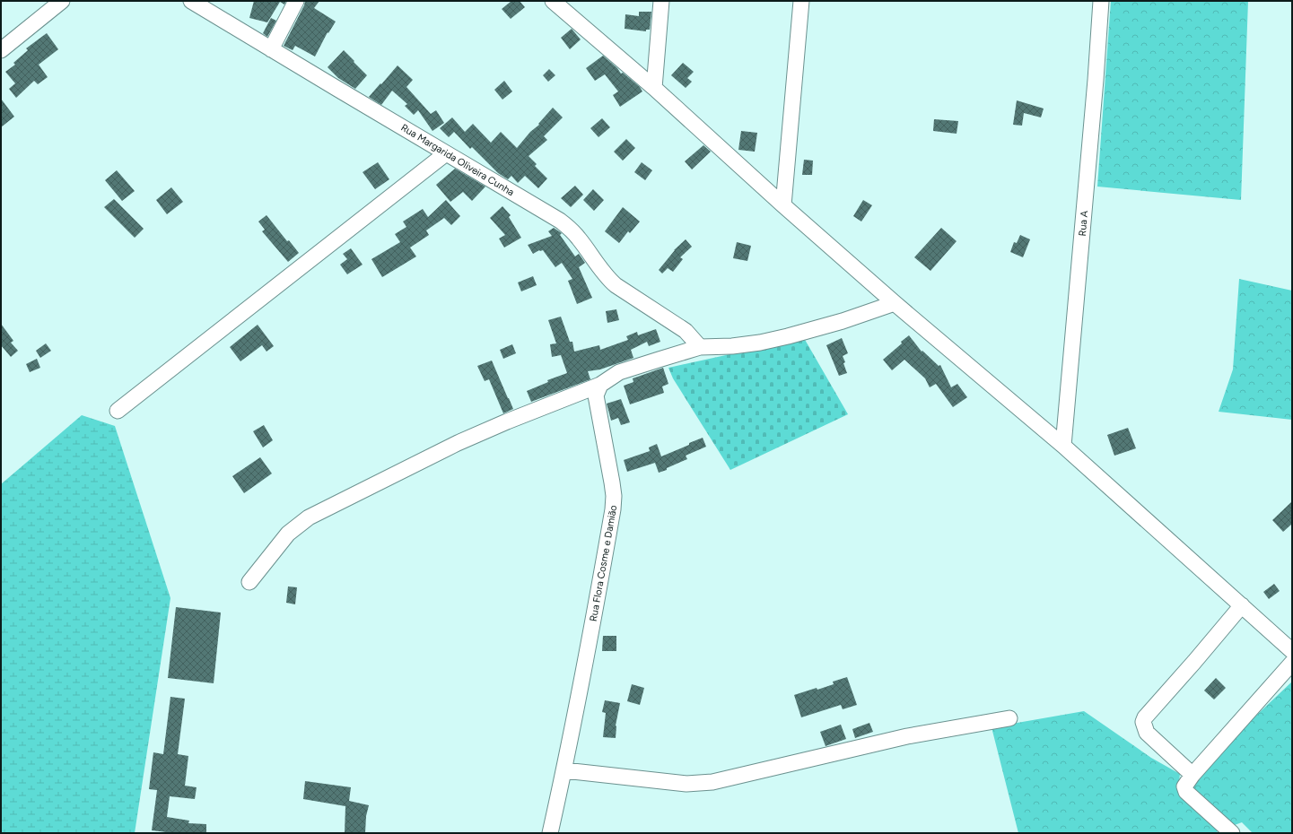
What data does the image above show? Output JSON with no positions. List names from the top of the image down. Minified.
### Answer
{"streets":{"street":["Rua Margarida Oliveira Cunha","Rua A","Rua Flora Cosme e Damião"]}}
